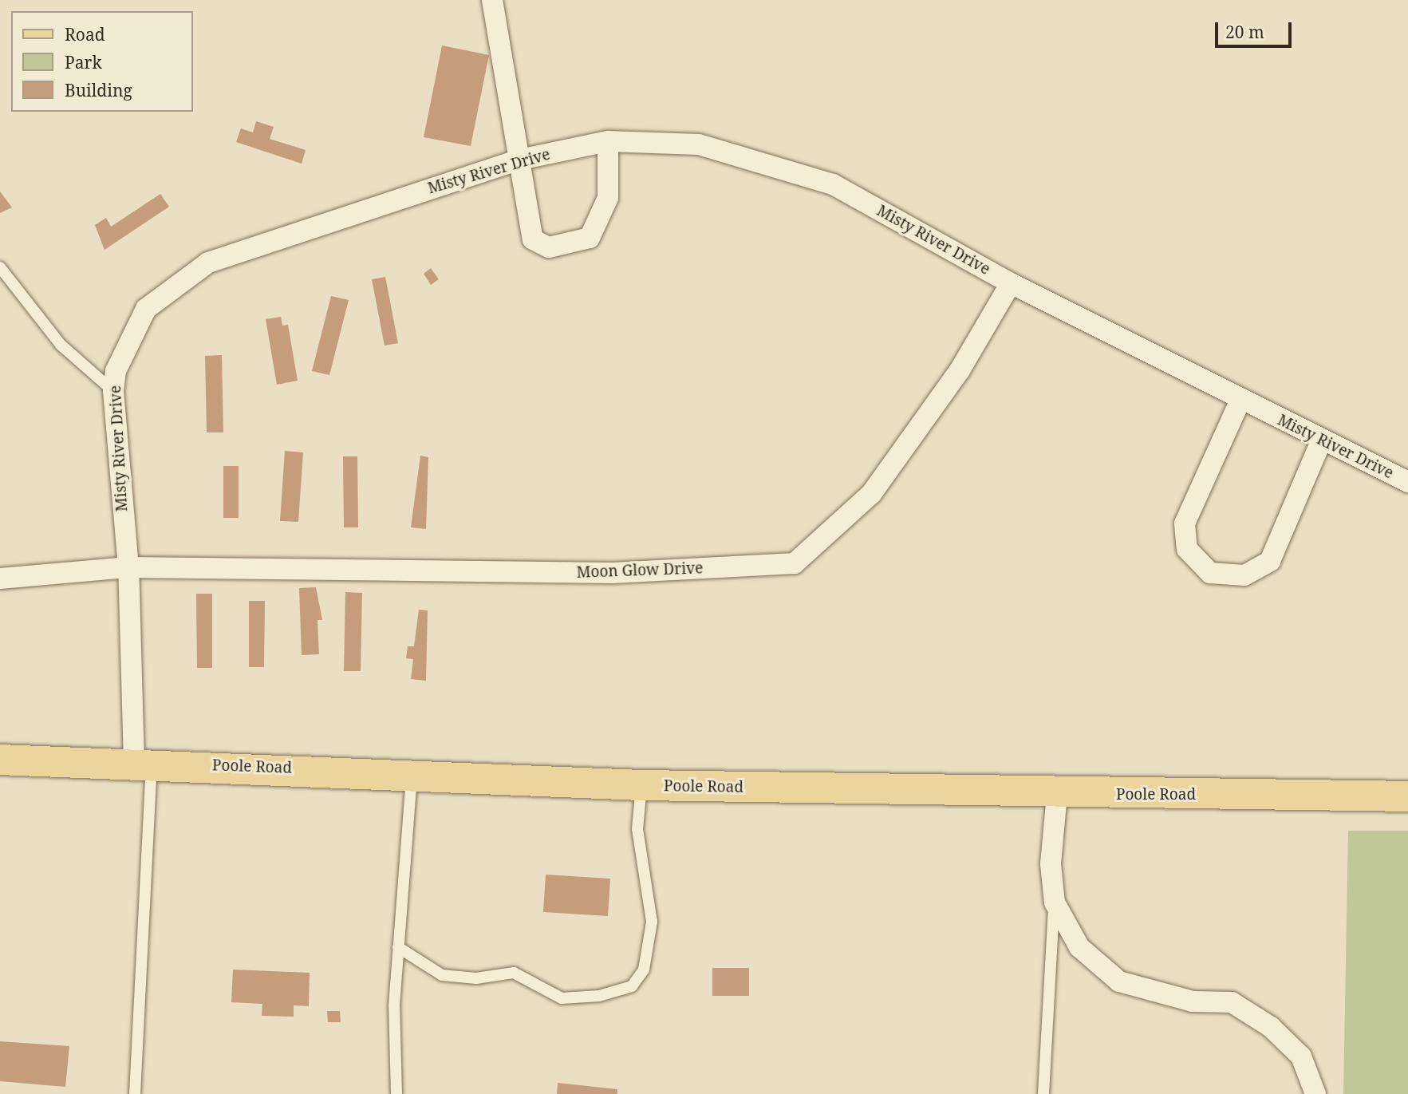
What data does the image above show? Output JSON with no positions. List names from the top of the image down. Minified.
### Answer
{"streets":{"main road":["Poole Road"],"street":["Misty River Drive","Moon Glow Drive"]},"crossings":[["Misty River Drive","Moon Glow Drive"],["Misty River Drive","Poole Road"]],"legend":["Road","Park","Building"],"scale_bar":"20 m"}
